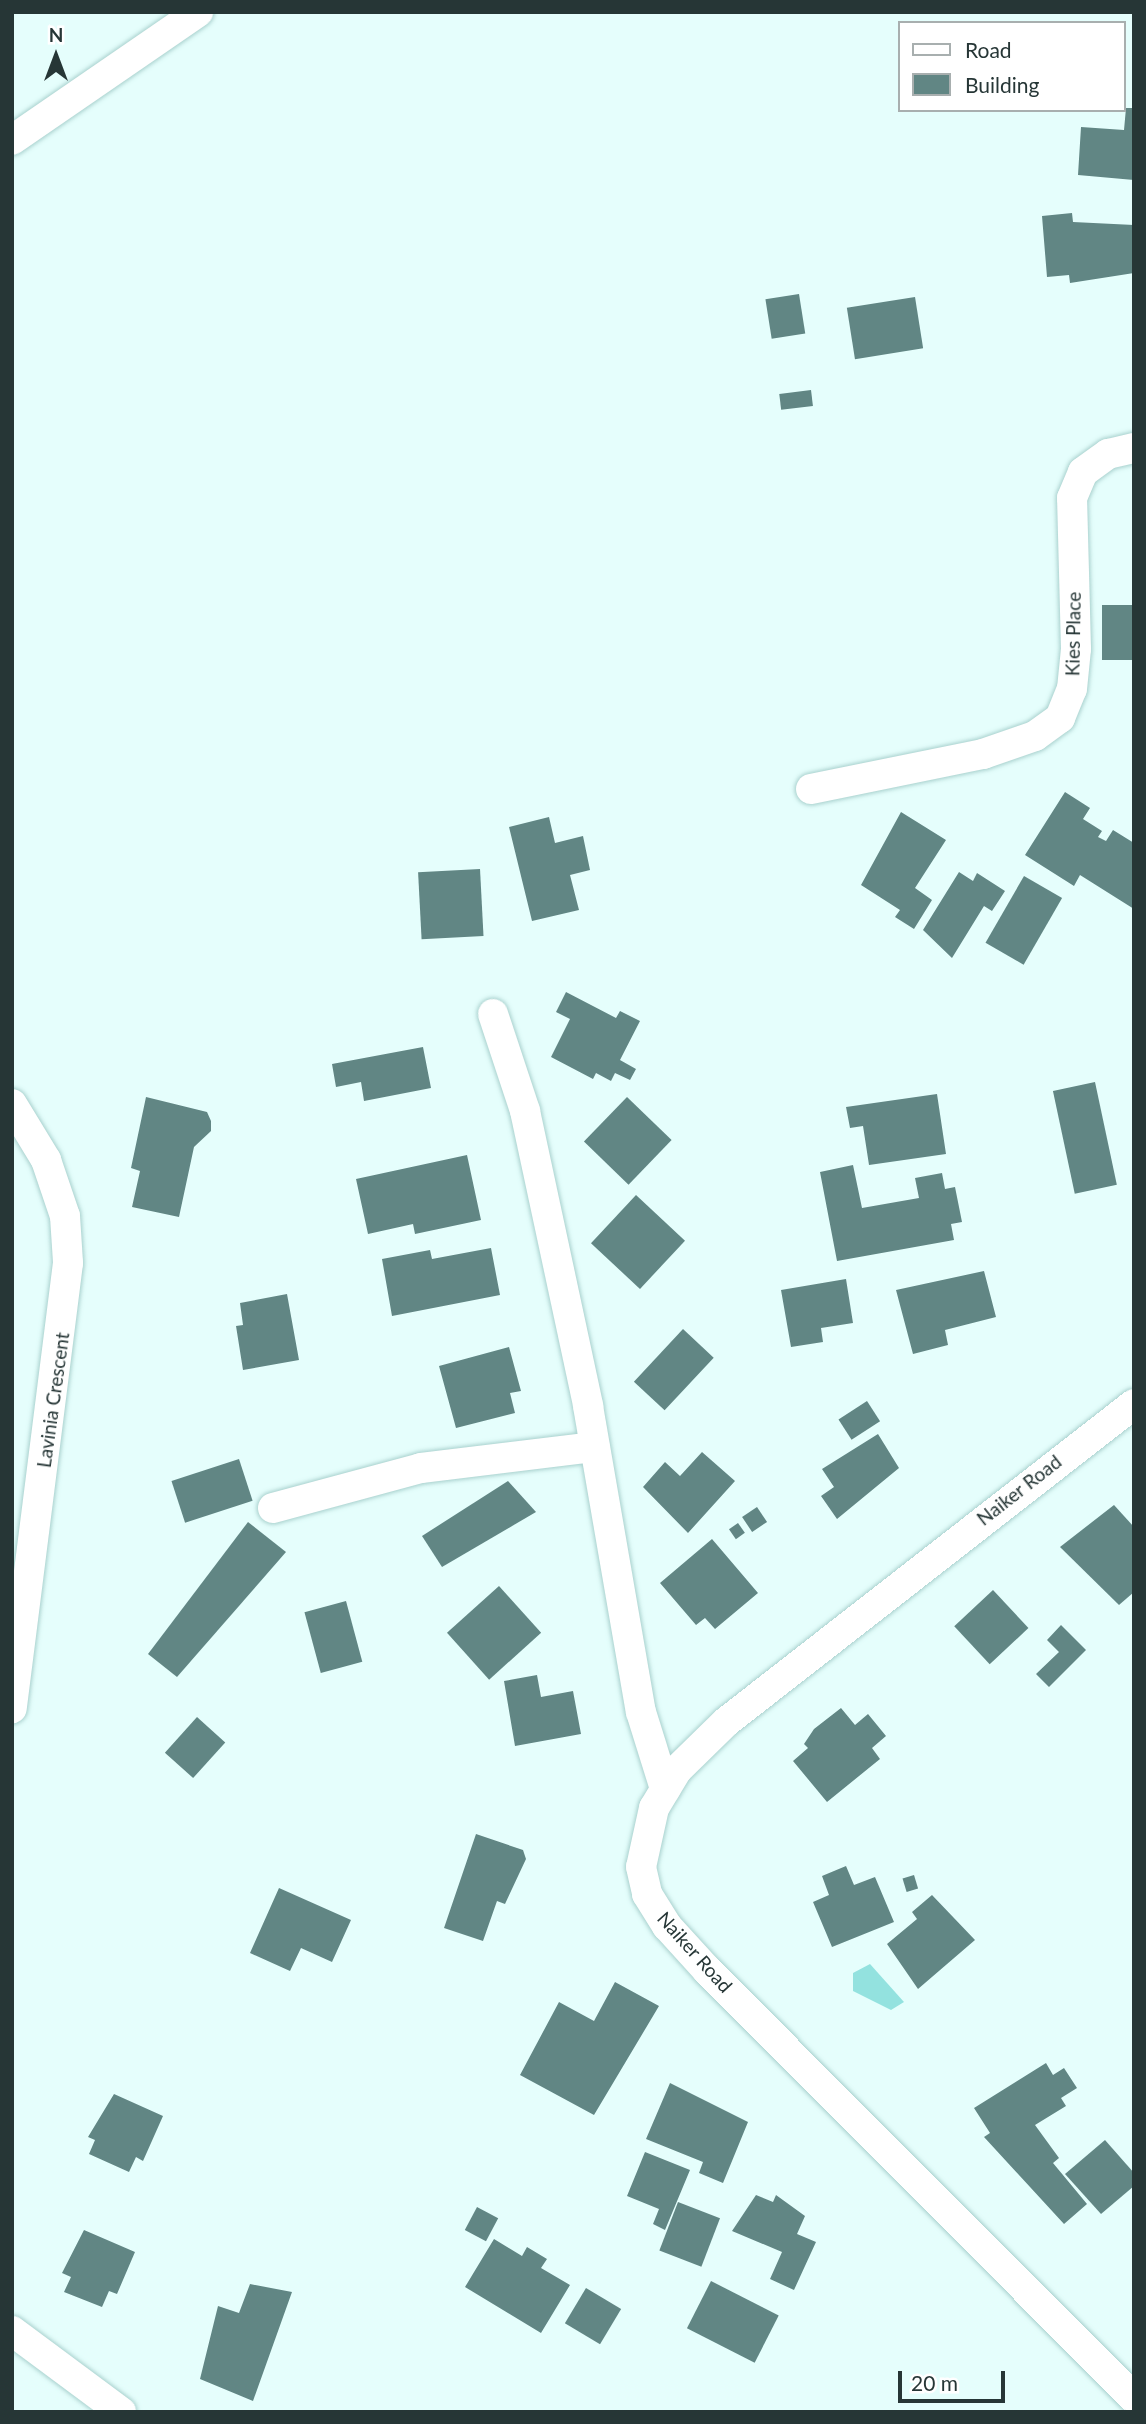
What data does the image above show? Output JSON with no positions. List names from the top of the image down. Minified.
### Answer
{"streets":{"street":["Kies Place","Lavinia Crescent","Naiker Road"]},"legend":["Road","Building"],"scale_bar":"20 m","north":"top"}
